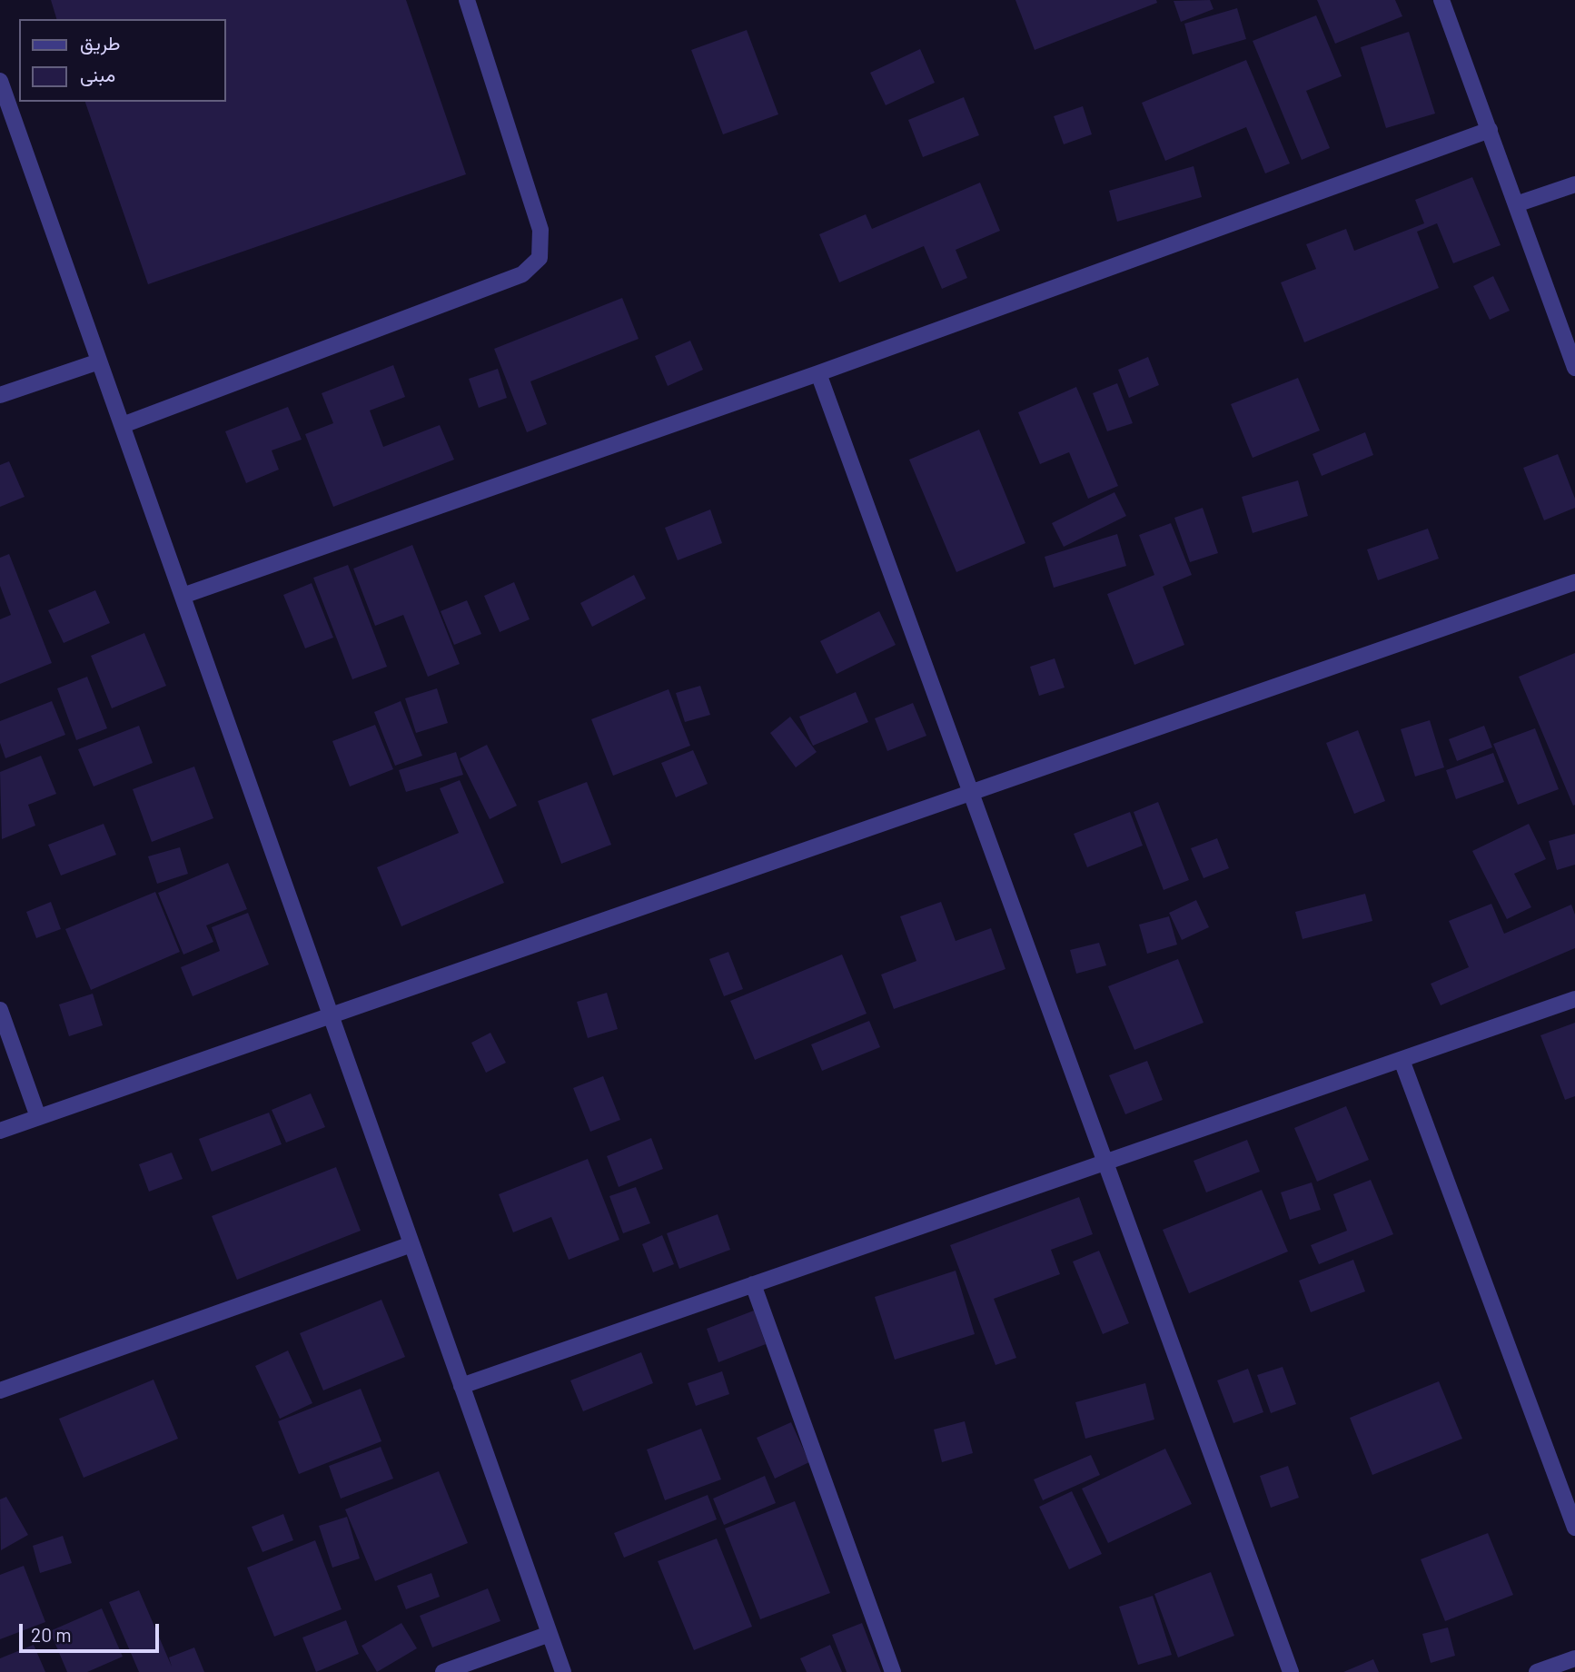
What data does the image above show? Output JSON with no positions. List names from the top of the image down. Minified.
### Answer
{"legend":["طريق","مبنى"],"scale_bar":"20 m"}
